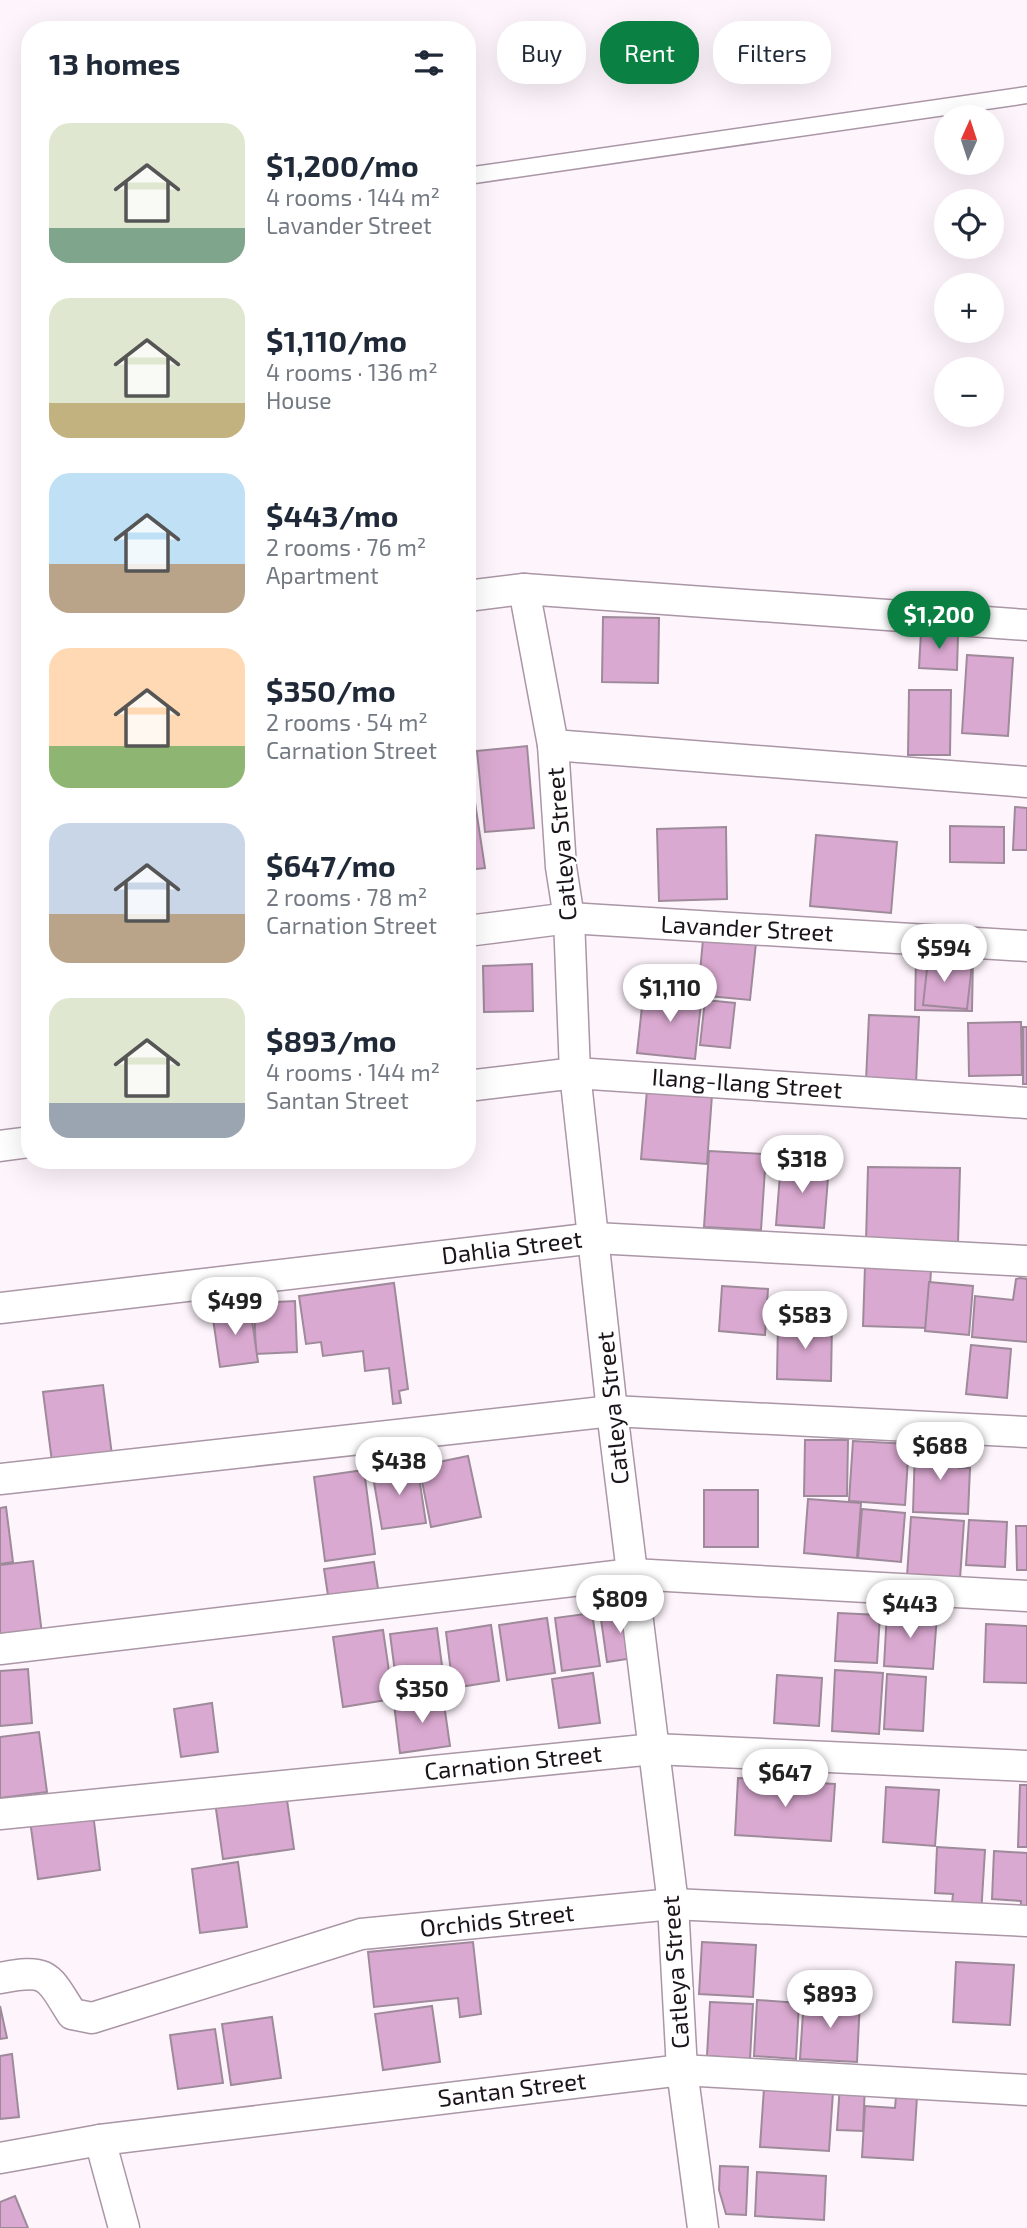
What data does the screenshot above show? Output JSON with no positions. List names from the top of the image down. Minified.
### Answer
{"streets":{"street":["Catleya Street","Lavander Street","Ilang-Ilang Street","Dahlia Street","Carnation Street","Orchids Street","Santan Street"]},"crossings":[["Catleya Street","Lavander Street"],["Catleya Street","Ilang-Ilang Street"],["Catleya Street","Dahlia Street"],["Catleya Street","Carnation Street"],["Catleya Street","Orchids Street"],["Catleya Street","Santan Street"]],"north":"top","page":{"chip":["Buy","Rent","Filters"],"heading":"13 homes","map_buttons":["+","−"],"list":[{"name":"$1,200/mo","note":"4 rooms · 144 m² · Lavander Street"},{"name":"$1,110/mo","note":"4 rooms · 136 m² · House"},{"name":"$443/mo","note":"2 rooms · 76 m² · Apartment"},{"name":"$350/mo","note":"2 rooms · 54 m² · Carnation Street"},{"name":"$647/mo","note":"2 rooms · 78 m² · Carnation Street"},{"name":"$893/mo","note":"4 rooms · 144 m² · Santan Street"}],"price":["$1,200","$594","$1,110","$318","$499","$583","$688","$438","$809","$443","$350","$647","$893"]}}
